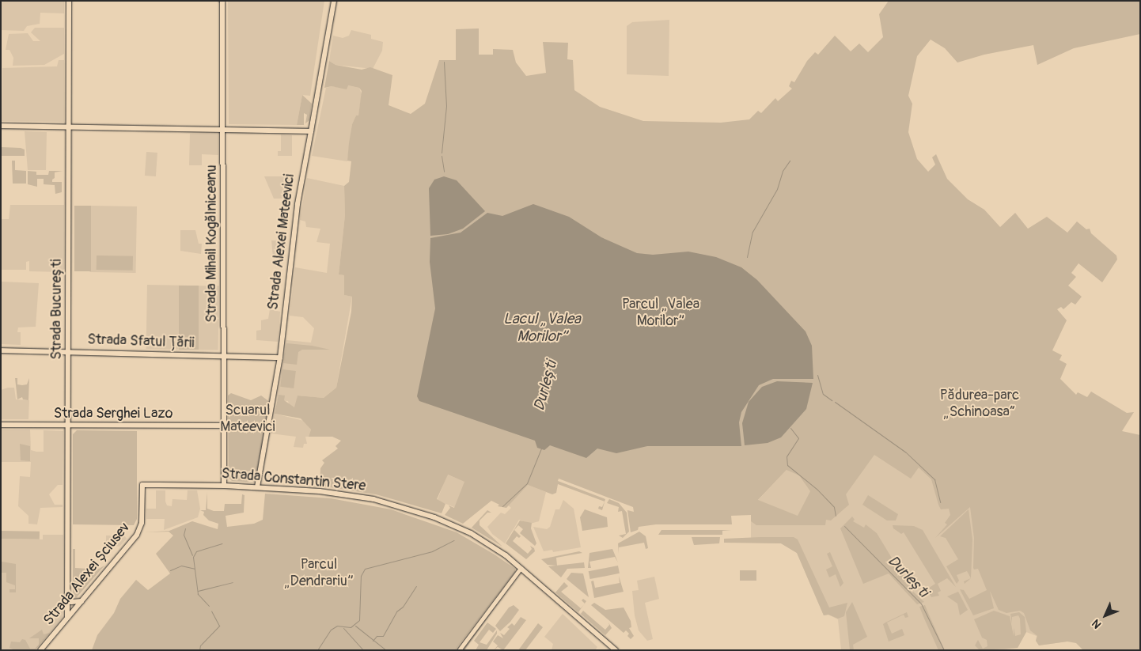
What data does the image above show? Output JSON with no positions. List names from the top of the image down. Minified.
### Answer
{"streets":{"main road":["Strada Alexei Mateevici","Strada Mihail Kogălniceanu","Strada București","Strada Sfatul Țării","Strada Serghei Lazo","Strada Constantin Stere","Strada Alexei Șciusev"]},"crossings":[["Strada Alexei Mateevici","Strada Sfatul Țării"],["Strada Alexei Mateevici","Strada Constantin Stere"],["Strada Mihail Kogălniceanu","Strada Sfatul Țării"],["Strada Mihail Kogălniceanu","Strada Serghei Lazo"],["Strada Mihail Kogălniceanu","Strada Constantin Stere"],["Strada București","Strada Sfatul Țării"],["Strada București","Strada Serghei Lazo"],["Strada București","Strada Alexei Șciusev"],["Strada Constantin Stere","Strada Alexei Șciusev"]],"water":["Lacul „Valea Morilor”","Durlești"],"parks":["Parcul „Valea Morilor”","Pădurea-parc „Schinoasa“","Scuarul Mateevici","Parcul „Dendrariu”"],"north":"bottom left"}
